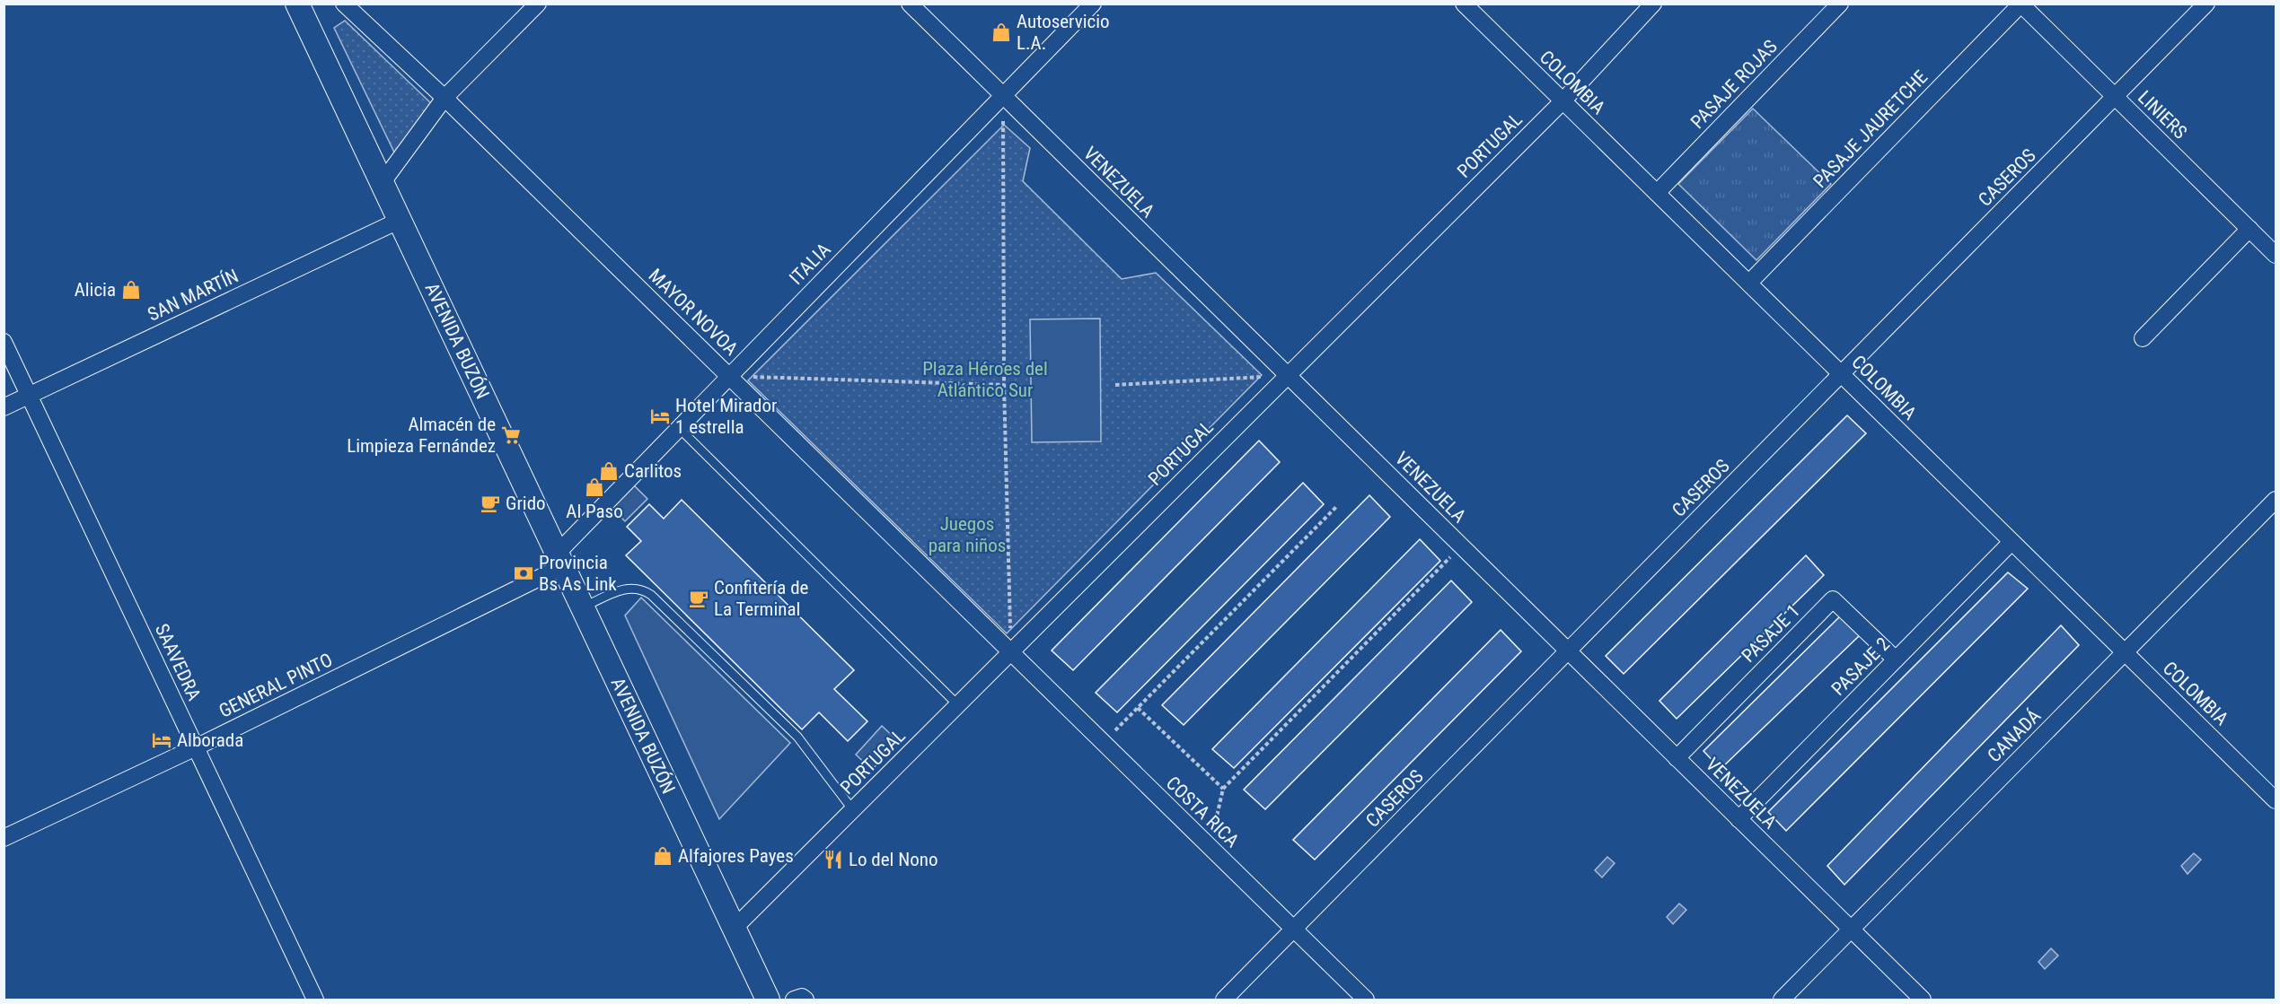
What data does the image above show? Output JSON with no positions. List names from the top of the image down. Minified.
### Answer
{"streets":{"main road":["AVENIDA BUZÓN"],"street":["COLOMBIA","PASAJE ROJAS","LINIERS","PASAJE JAURETCHE","PORTUGAL","CASEROS","VENEZUELA","ITALIA","SAN MARTÍN","MAYOR NOVOA","PASAJE 1","SAAVEDRA","PASAJE 2","GENERAL PINTO","CANADÁ","COSTA RICA"]},"crossings":[["COLOMBIA","PASAJE ROJAS"],["COLOMBIA","PASAJE JAURETCHE"],["COLOMBIA","PORTUGAL"],["COLOMBIA","CASEROS"],["COLOMBIA","PASAJE 2"],["COLOMBIA","CANADÁ"],["LINIERS","PASAJE JAURETCHE"],["LINIERS","CASEROS"],["PORTUGAL","VENEZUELA"],["PORTUGAL","MAYOR NOVOA"],["PORTUGAL","AVENIDA BUZÓN"],["PORTUGAL","COSTA RICA"],["CASEROS","VENEZUELA"],["CASEROS","COSTA RICA"],["VENEZUELA","ITALIA"],["VENEZUELA","PASAJE 1"],["VENEZUELA","PASAJE 2"],["VENEZUELA","CANADÁ"],["ITALIA","MAYOR NOVOA"],["ITALIA","AVENIDA BUZÓN"],["ITALIA","GENERAL PINTO"],["SAN MARTÍN","AVENIDA BUZÓN"],["SAN MARTÍN","SAAVEDRA"],["MAYOR NOVOA","COSTA RICA"],["AVENIDA BUZÓN","GENERAL PINTO"],["PASAJE 1","PASAJE 2"],["SAAVEDRA","GENERAL PINTO"]],"parks":["Plaza Héroes del Atlántico Sur","Juegos para niños"],"places":{"shop":["Autoservicio L.A.","Alicia","Carlitos","Al Paso","Alfajores Payes"],"hotel":["Hotel Mirador 1 estrella","Alborada"],"supermarket":["Almacén de Limpieza Fernández"],"cafe":["Grido","Confitería de La Terminal"],"bank":["Provincia Bs As Link"],"restaurant":["Lo del Nono"]}}
